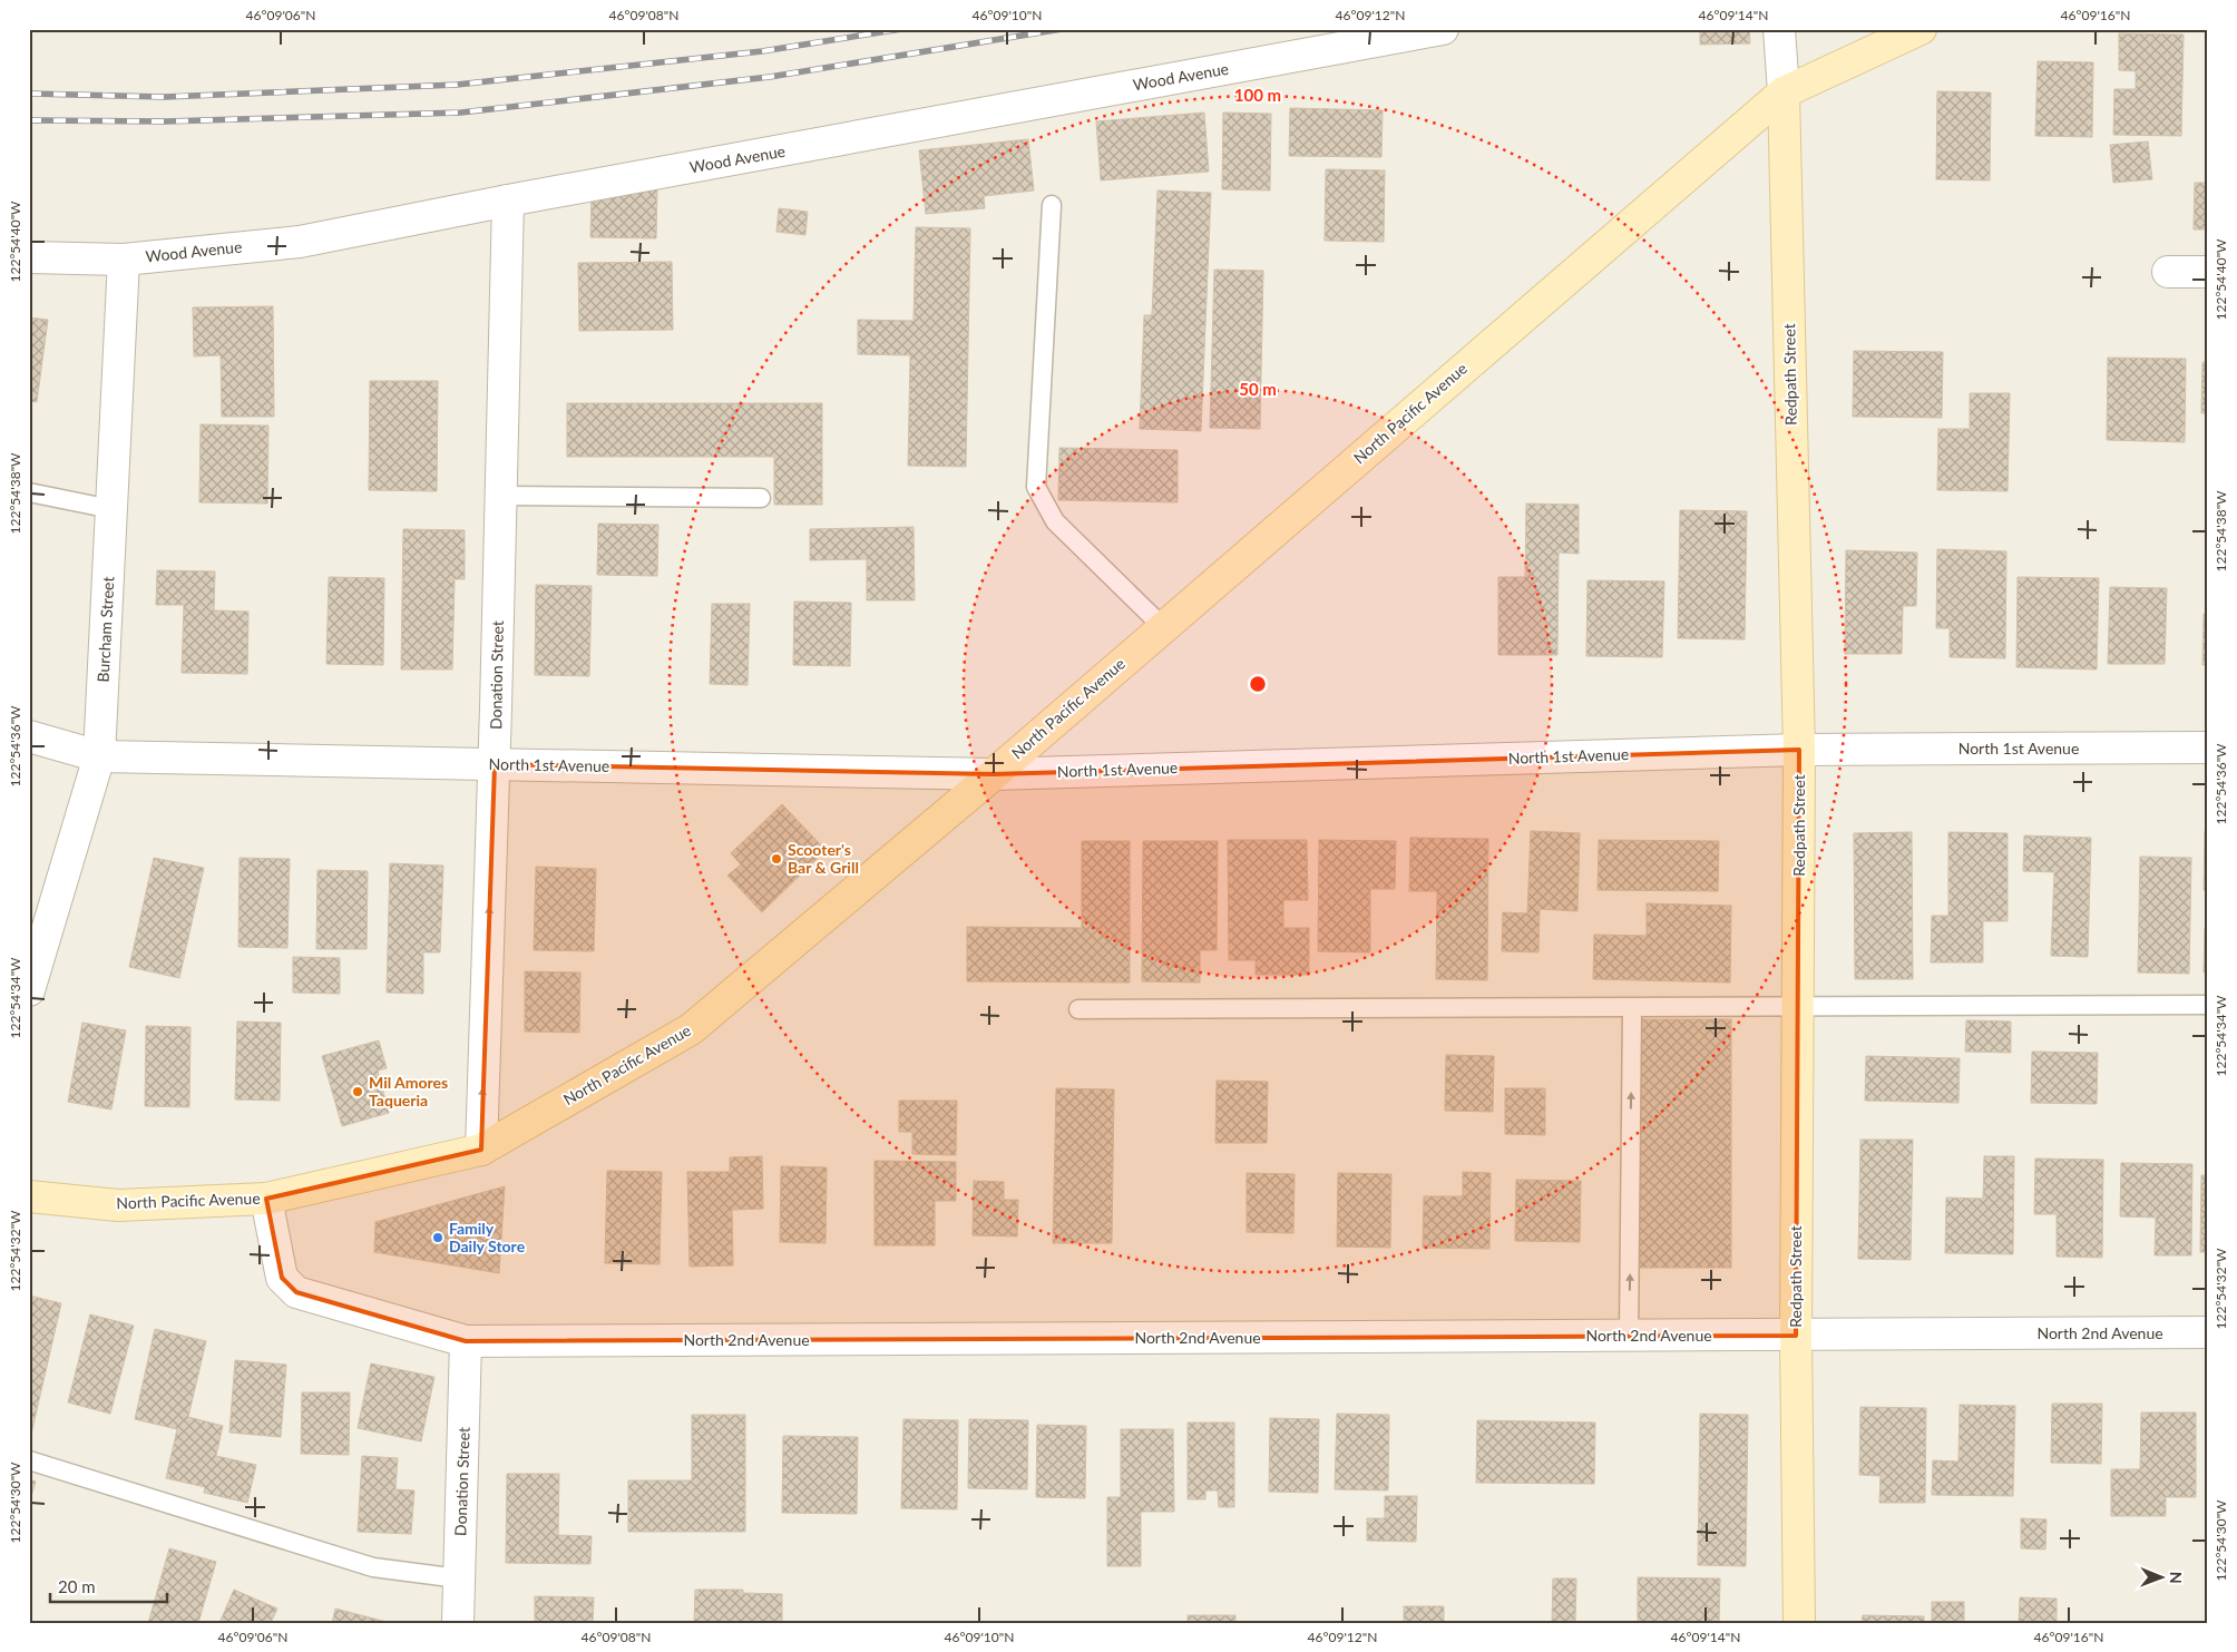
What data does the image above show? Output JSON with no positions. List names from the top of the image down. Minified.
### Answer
{"streets":{"street":["Wood Avenue","Redpath Street","North Pacific Avenue","Burcham Street","Donation Street","North 1st Avenue","North 2nd Avenue"]},"crossings":[["Wood Avenue","Burcham Street"],["Wood Avenue","Donation Street"],["Redpath Street","North Pacific Avenue"],["Redpath Street","North 1st Avenue"],["Redpath Street","North 2nd Avenue"],["North Pacific Avenue","Donation Street"],["North Pacific Avenue","North 1st Avenue"],["North Pacific Avenue","North 2nd Avenue"],["Burcham Street","North 1st Avenue"],["Donation Street","North 1st Avenue"],["Donation Street","North 2nd Avenue"]],"places":["Scooter's Bar & Grill","Mil Amores Taqueria","Family Daily Store"],"scale_bar":"20 m","north":"right","coordinates":["46°09'06\"N","46°09'08\"N","46°09'10\"N","46°09'12\"N","46°09'14\"N","46°09'16\"N","122°54'40\"W","122°54'38\"W","122°54'36\"W","122°54'34\"W","122°54'32\"W","122°54'30\"W"],"rings":["100 m","50 m"]}
